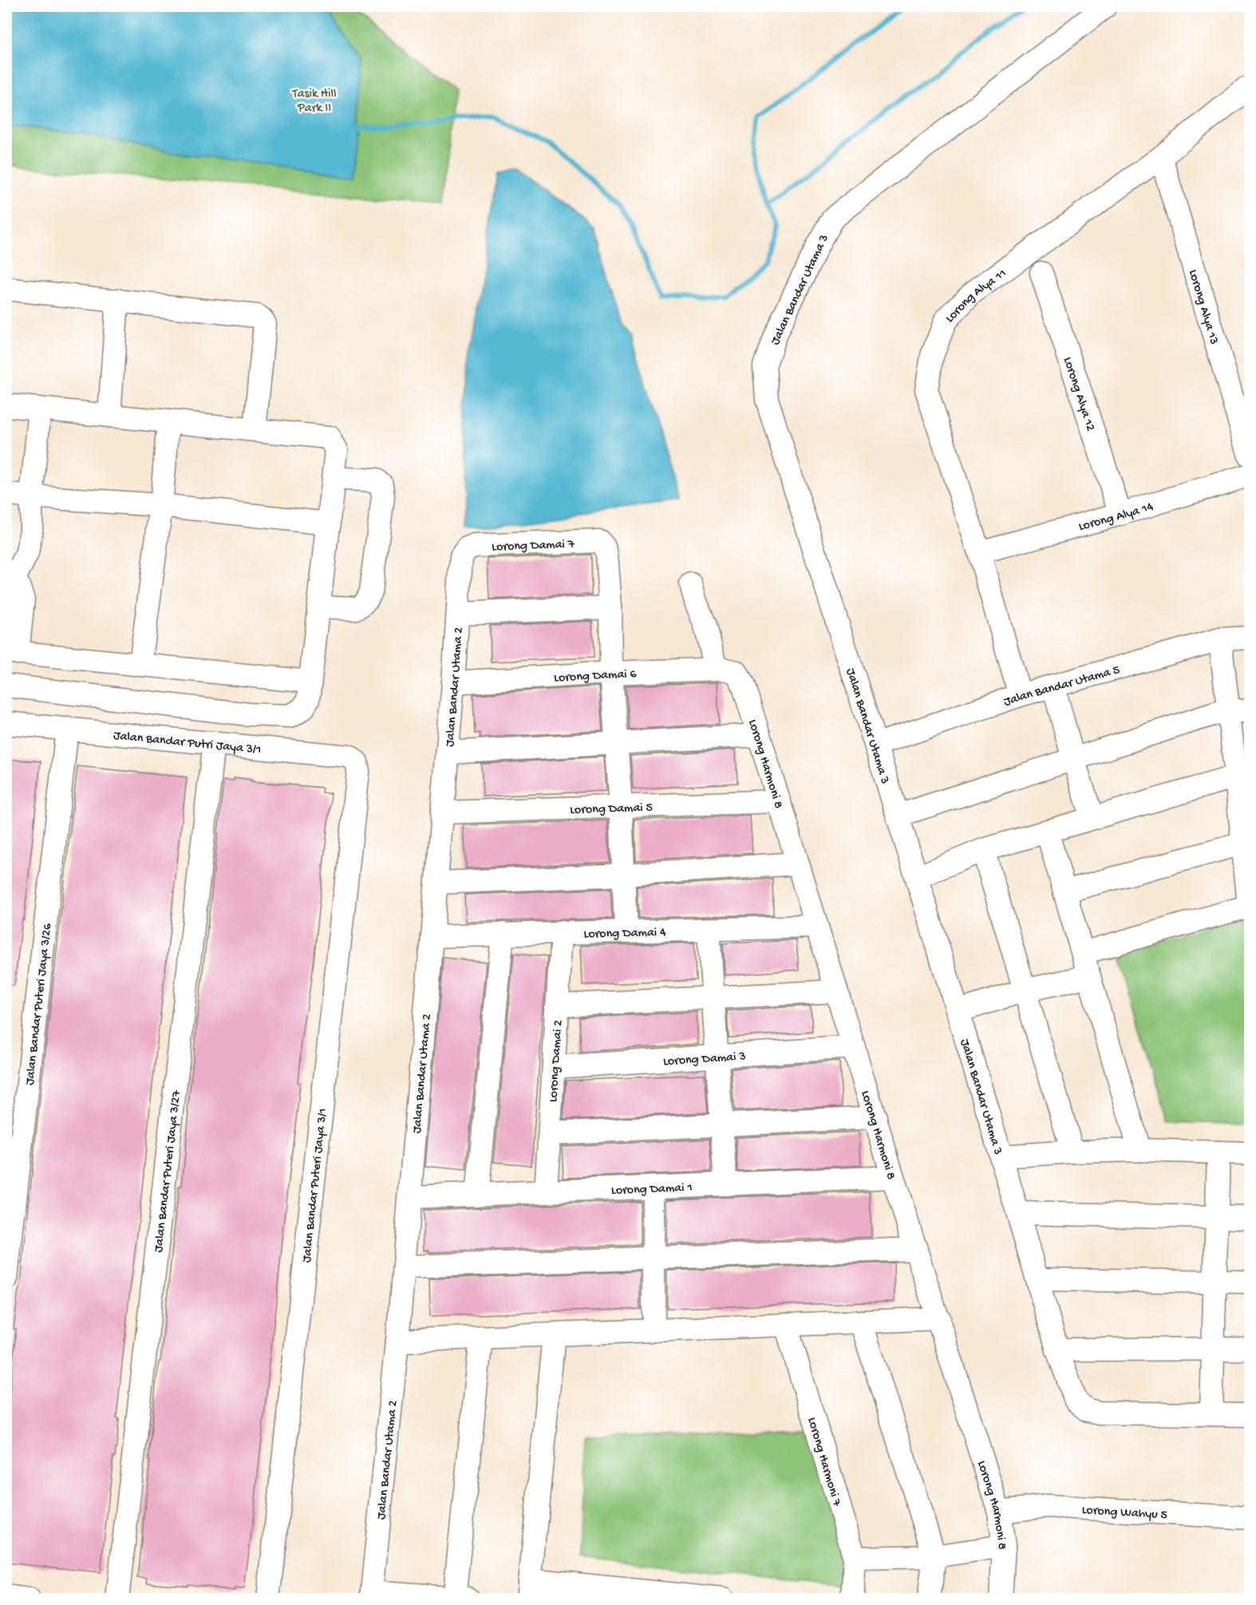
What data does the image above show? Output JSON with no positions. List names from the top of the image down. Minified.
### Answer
{"streets":{"street":["Jalan Bandar Utama 3","Lorong Alya 11","Lorong Alya 13","Lorong Alya 12","Lorong Alya 14","Lorong Damai 7","Lorong Damai 6","Jalan Bandar Utama 5","Jalan Bandar Utama 2","Jalan Bandar Putri Jaya 3/1","Lorong Harmoni 8","Lorong Damai 5","Lorong Damai 4","Jalan Bandar Puteri Jaya 3/26","Lorong Damai 3","Lorong Damai 2","Jalan Bandar Puteri Jaya 3/27","Jalan Bandar Puteri Jaya 3/1","Lorong Damai 1","Lorong Harmoni 7","Lorong Wahyu 5"]},"crossings":[["Jalan Bandar Utama 3","Jalan Bandar Utama 5"],["Lorong Alya 11","Lorong Alya 13"],["Lorong Alya 11","Lorong Alya 14"],["Lorong Alya 11","Jalan Bandar Utama 5"],["Lorong Alya 12","Lorong Alya 14"],["Lorong Damai 7","Jalan Bandar Utama 2"],["Lorong Damai 6","Jalan Bandar Utama 2"],["Lorong Damai 6","Lorong Harmoni 8"],["Jalan Bandar Utama 2","Lorong Damai 5"],["Jalan Bandar Utama 2","Lorong Damai 4"],["Jalan Bandar Utama 2","Lorong Damai 1"],["Jalan Bandar Putri Jaya 3/1","Jalan Bandar Puteri Jaya 3/26"],["Jalan Bandar Putri Jaya 3/1","Jalan Bandar Puteri Jaya 3/27"],["Jalan Bandar Putri Jaya 3/1","Jalan Bandar Puteri Jaya 3/1"],["Lorong Harmoni 8","Lorong Damai 5"],["Lorong Harmoni 8","Lorong Damai 4"],["Lorong Harmoni 8","Lorong Damai 3"],["Lorong Harmoni 8","Lorong Damai 1"],["Lorong Harmoni 8","Lorong Wahyu 5"],["Lorong Damai 4","Lorong Damai 2"],["Lorong Damai 3","Lorong Damai 2"],["Lorong Damai 2","Lorong Damai 1"]],"parks":["Tasik Hill Park II"]}
